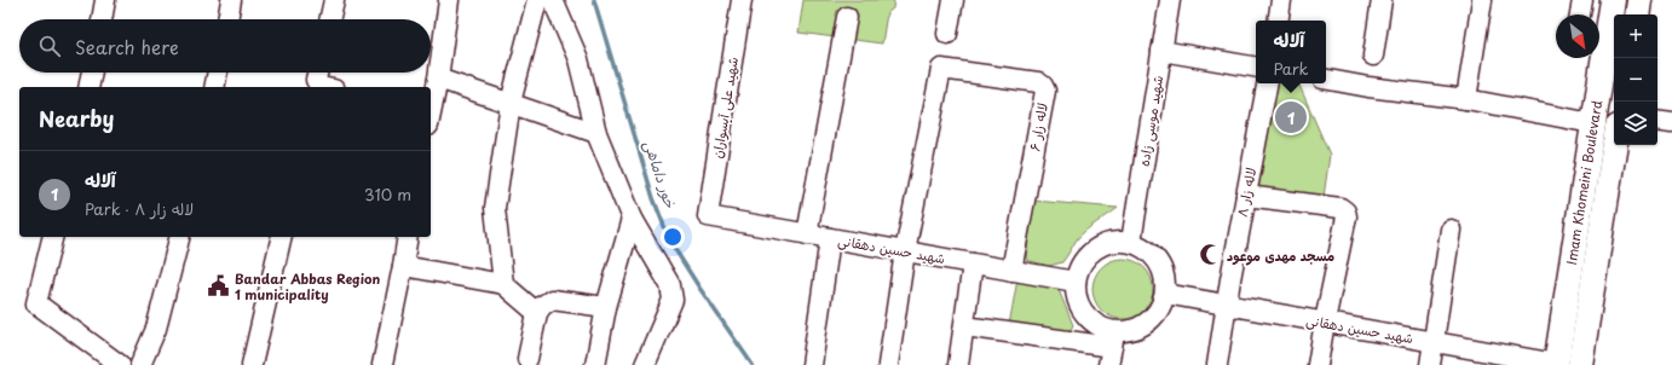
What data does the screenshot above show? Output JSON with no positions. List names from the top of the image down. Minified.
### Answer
{"streets":{"main road":["Imam Khomeini Boulevard"],"street":["شهید علی آبسواران","شهید موسی زاده","لاله زار ۶","لاله زار ۸","شهید حسین دهقانی"]},"crossings":[["شهید علی آبسواران","شهید حسین دهقانی"],["شهید موسی زاده","شهید حسین دهقانی"],["لاله زار ۶","شهید حسین دهقانی"],["Imam Khomeini Boulevard","شهید حسین دهقانی"],["لاله زار ۸","شهید حسین دهقانی"]],"water":["خور داماهی"],"places":{"mosque":["مسجد مهدی موعود"],"public building":["Bandar Abbas Region 1 municipality"]},"north":"bottom right","page":{"map_buttons":["+","−"],"search":"Search here","popup":["آلاله","Park"],"heading":"Nearby","pins":"1","list":[{"mark":"1","name":"آلاله","note":"Park · لاله زار ۸","value":"310 m"}]}}
